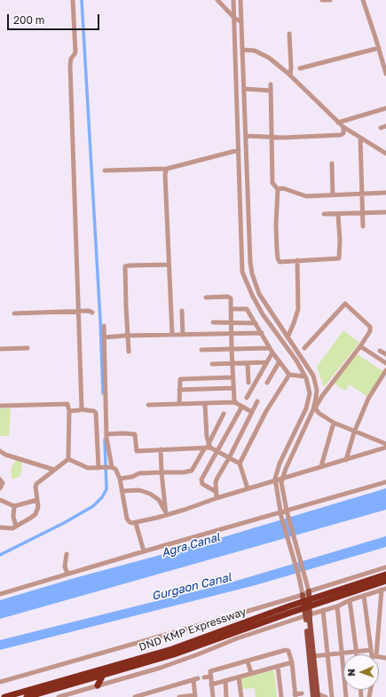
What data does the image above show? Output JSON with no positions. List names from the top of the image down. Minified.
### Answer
{"streets":{"highway":["DND KMP Expressway"]},"water":["Agra Canal","Gurgaon Canal"],"scale_bar":"200 m","north":"left"}
